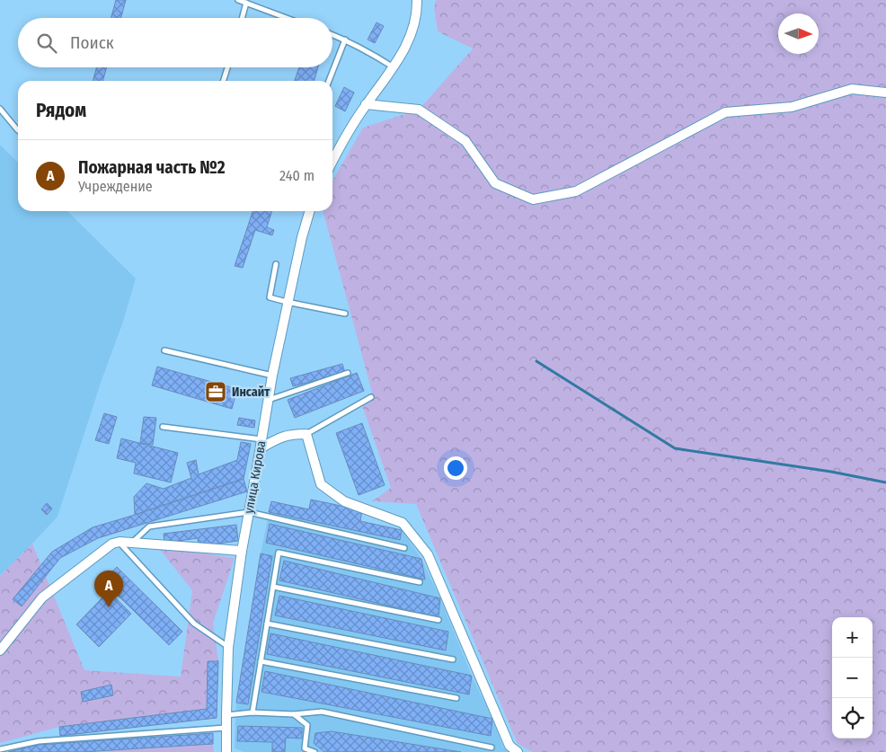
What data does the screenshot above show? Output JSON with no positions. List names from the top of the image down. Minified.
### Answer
{"streets":{"street":["улица Кирова"]},"places":{"office":["Инсайт"]},"north":"right","page":{"search":"Поиск","heading":"Рядом","list":[{"mark":"A","name":"Пожарная часть №2","note":"Учреждение","value":"240 m"}],"pins":"A","map_buttons":["+","−"]}}
